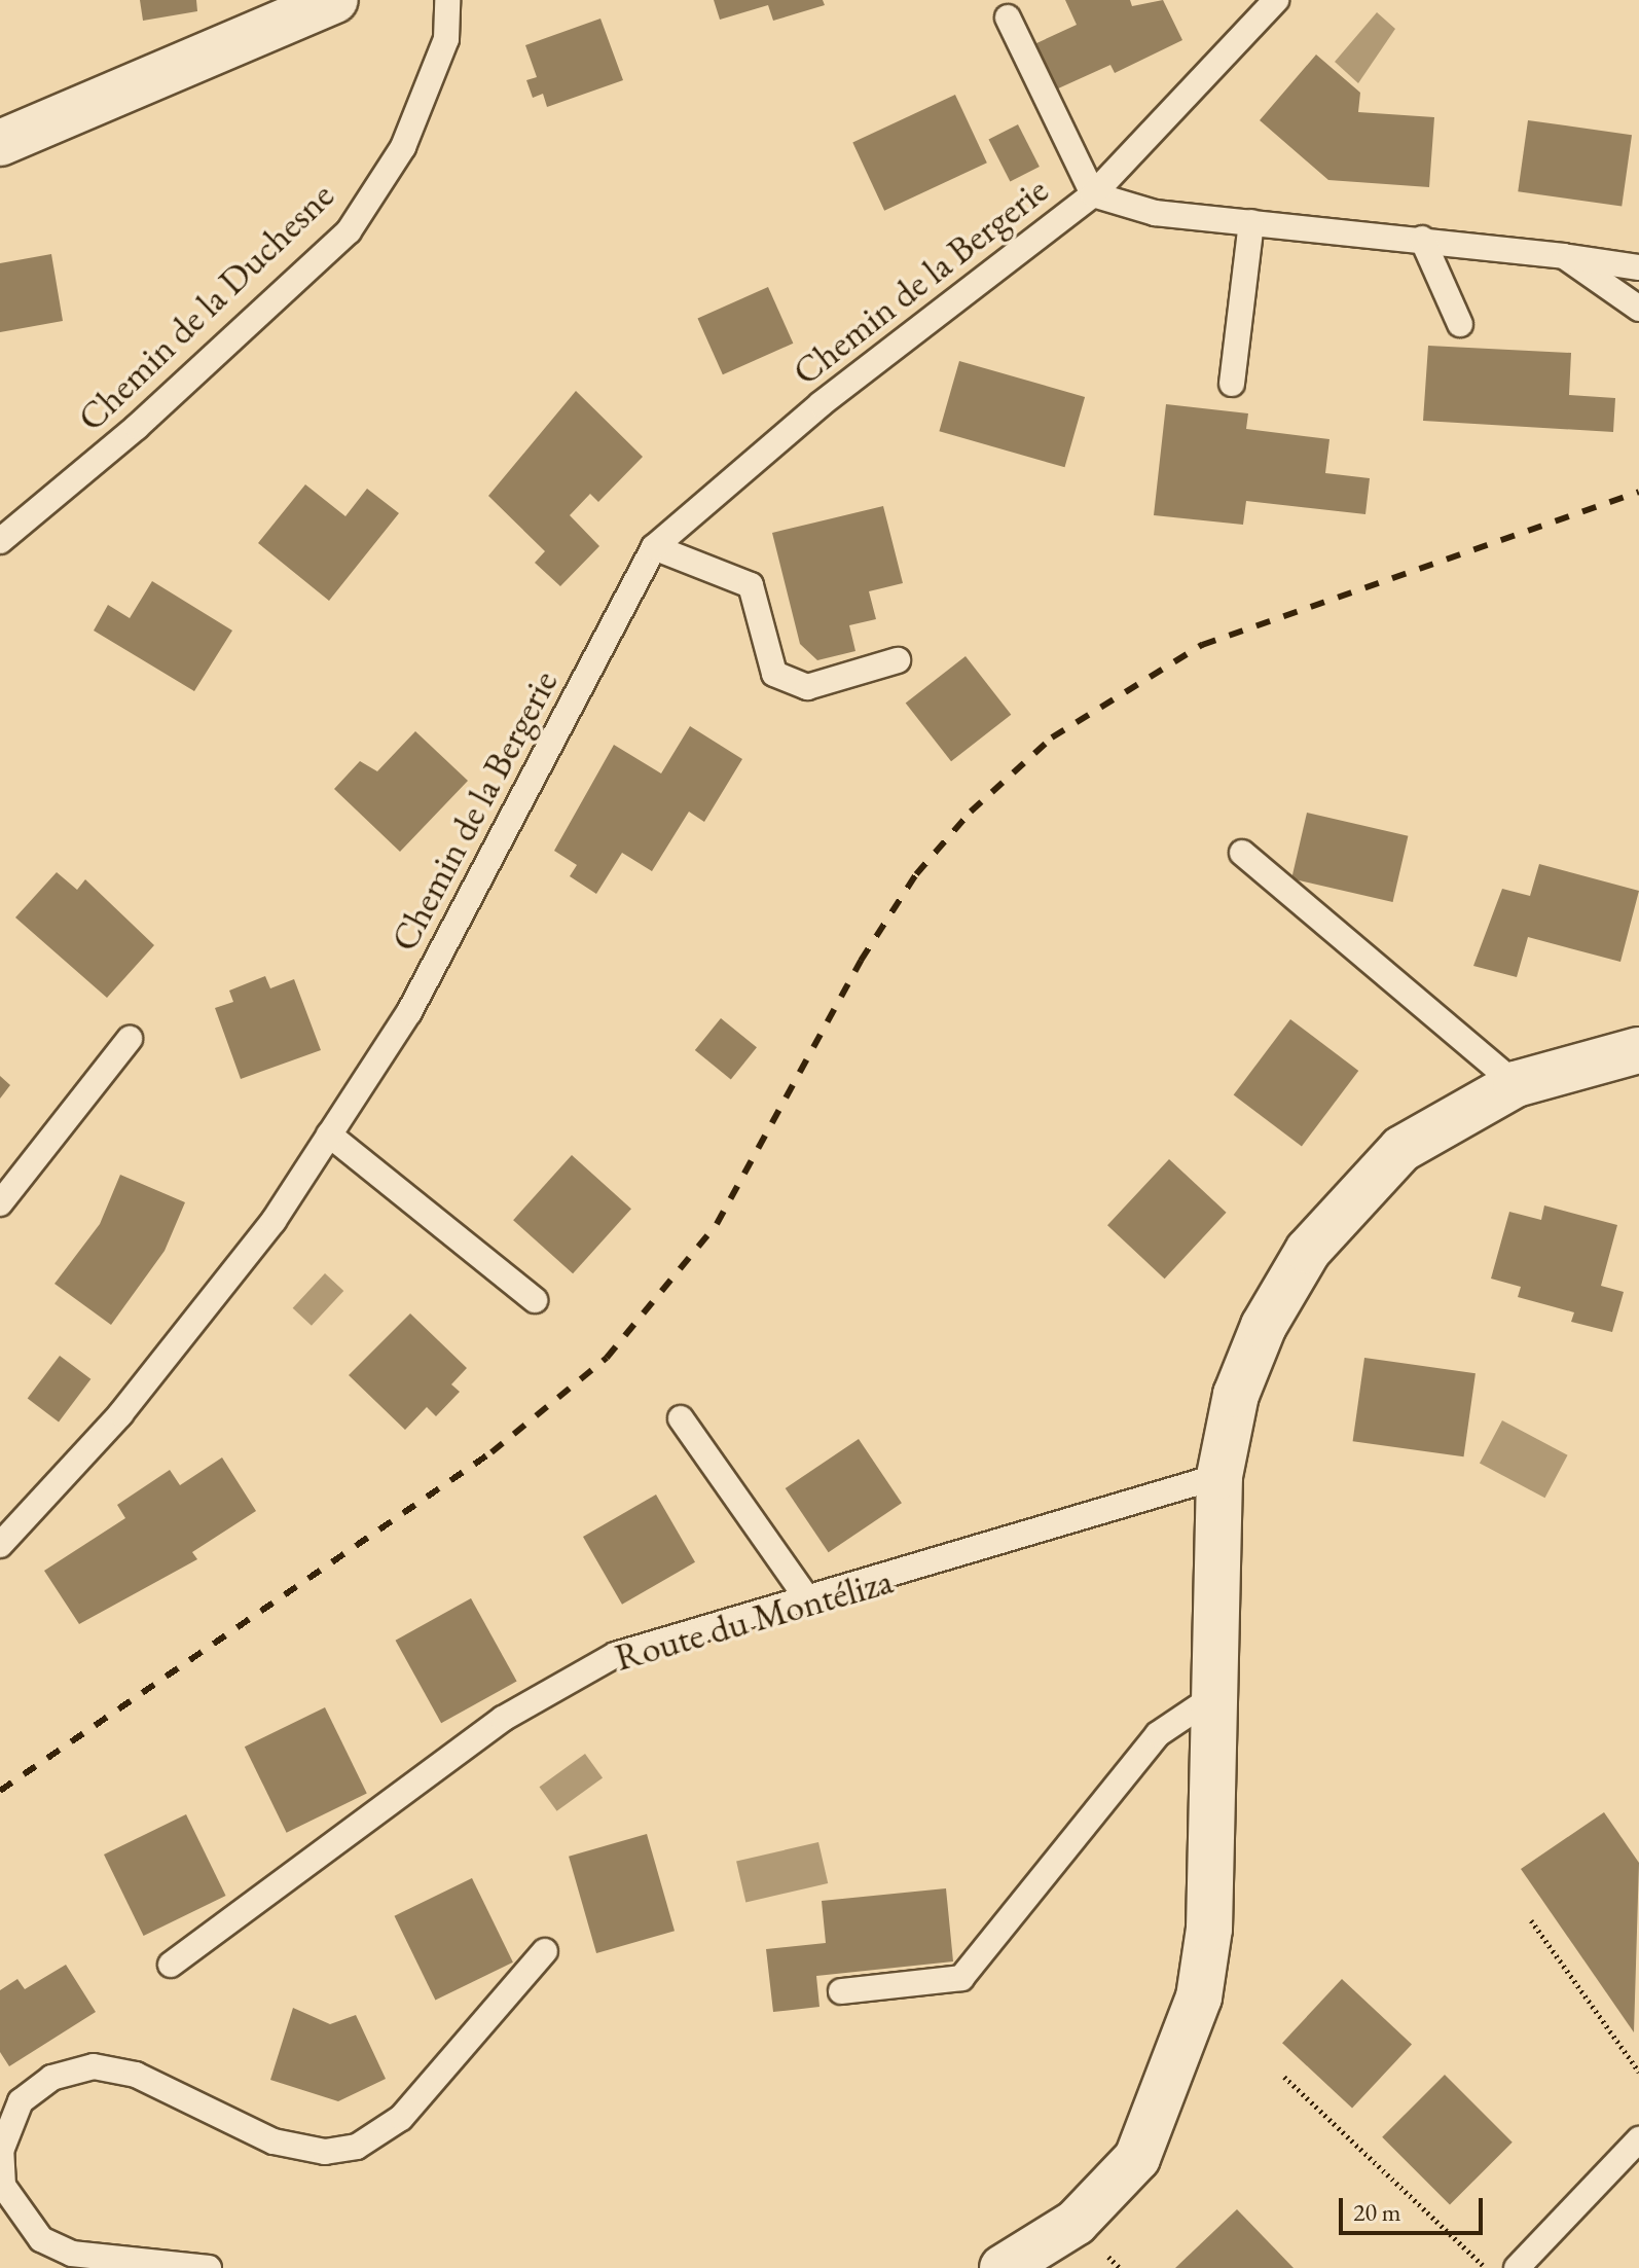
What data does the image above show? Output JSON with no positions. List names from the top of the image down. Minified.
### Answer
{"streets":{"lane":["Chemin de la Bergerie","Chemin de la Duchesne","Route du Montéliza"]},"scale_bar":"20 m"}
